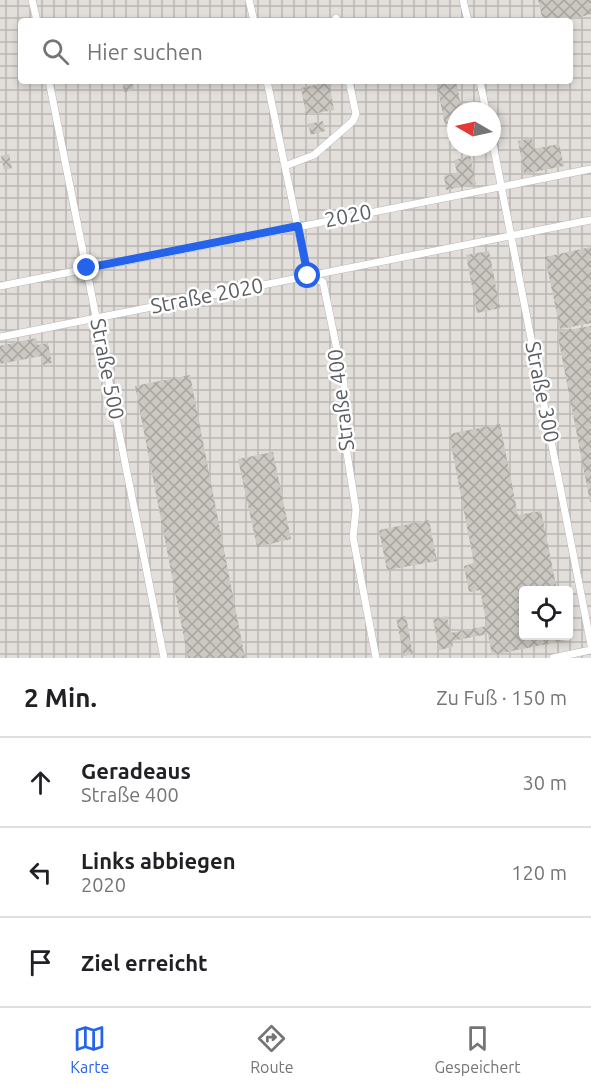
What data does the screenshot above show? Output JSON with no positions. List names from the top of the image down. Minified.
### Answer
{"streets":{"lane":["2020","Straße 2020","Straße 500","Straße 300","Straße 400"]},"crossings":[["2020","Straße 500"],["2020","Straße 300"],["Straße 2020","Straße 500"],["Straße 2020","Straße 300"],["Straße 2020","Straße 400"]],"north":"left","page":{"search":"Hier suchen","heading":["2 Min.","Zu Fuß · 150 m"],"list":[["Geradeaus","Straße 400","30 m"],["Links abbiegen","2020","120 m"],"Ziel erreicht"],"nav":["Karte","Route","Gespeichert"]}}
